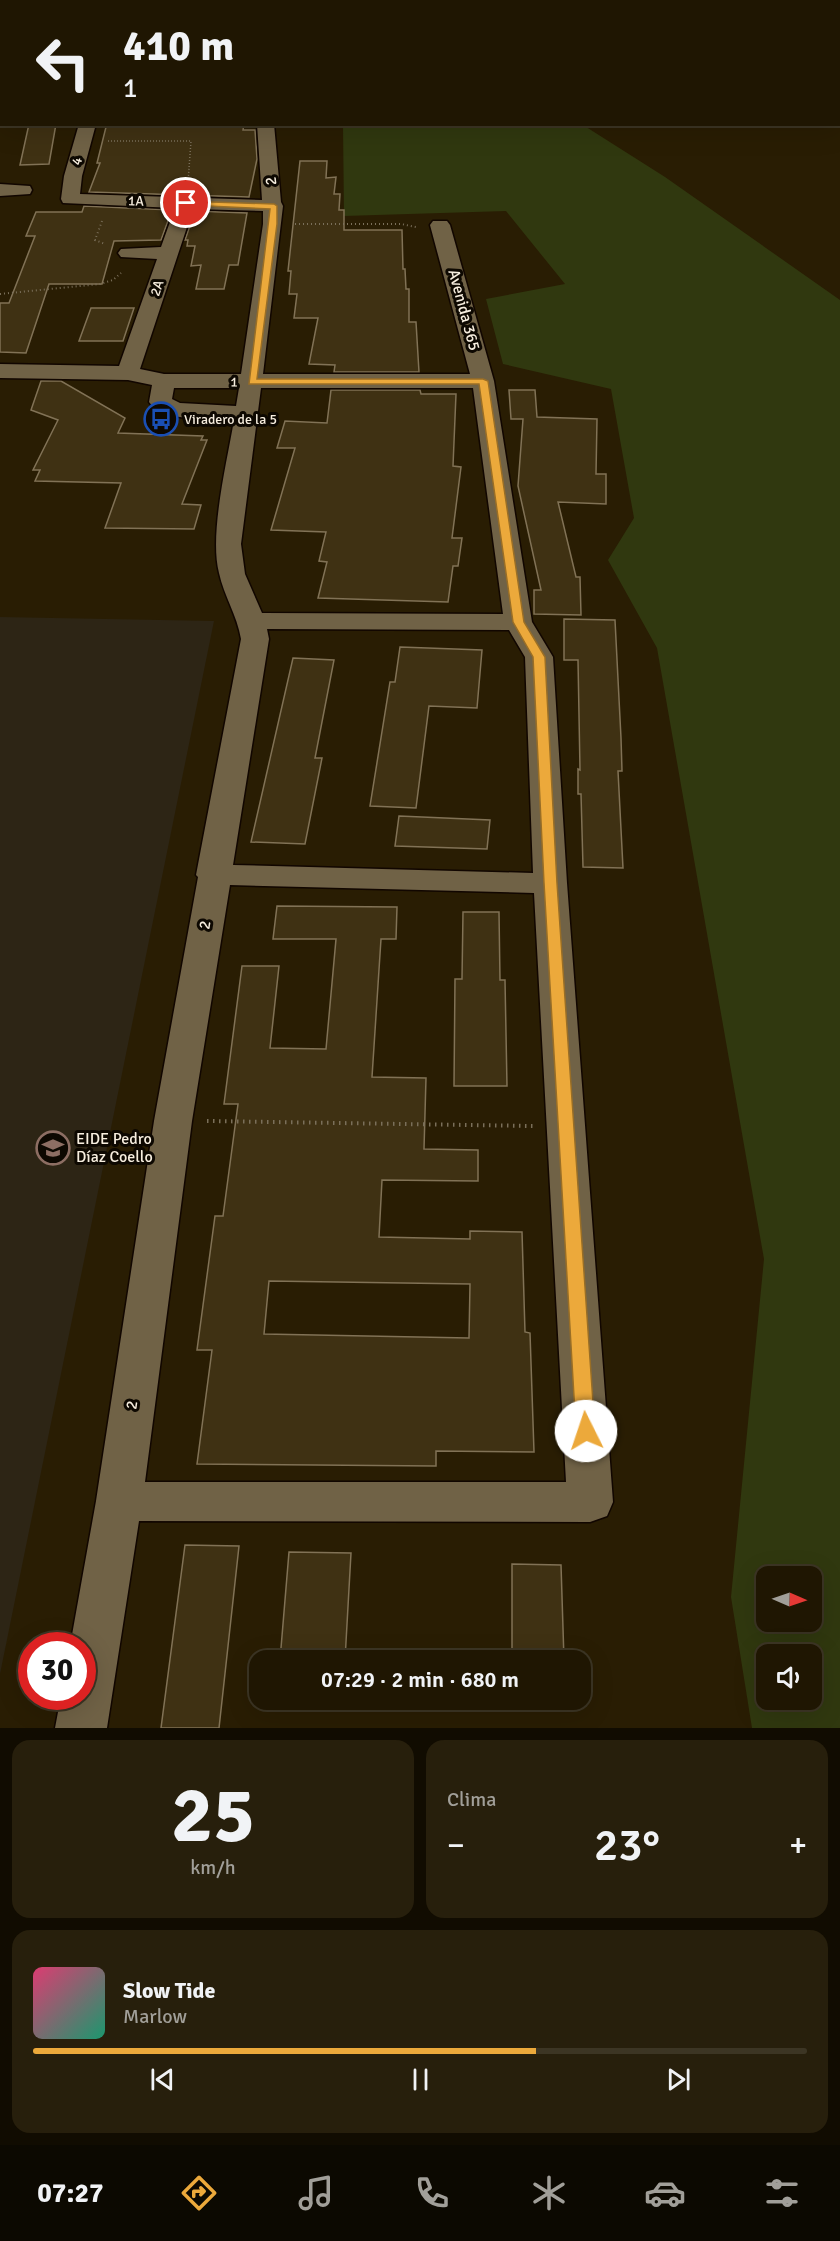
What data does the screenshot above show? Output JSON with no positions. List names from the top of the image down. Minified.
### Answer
{"streets":{"street":["4","2","1A","2A","Avenida 365","1"]},"crossings":[["4","1A"],["2","1A"],["2","Avenida 365"],["2","1"],["1A","2A"],["2A","1"],["Avenida 365","1"]],"places":{"bus stop":["Viradero de la 5"],"school or university":["EIDE Pedro Díaz Coello"]},"north":"right","page":{"turn":["410 m","1"],"limit":"30","trip":"07:29 · 2 min · 680 m","tile":[["25","km/h"],"Clima"],"heat":["−","23°","+"],"song":["Slow Tide","Marlow"],"tabs":"07:27"}}
